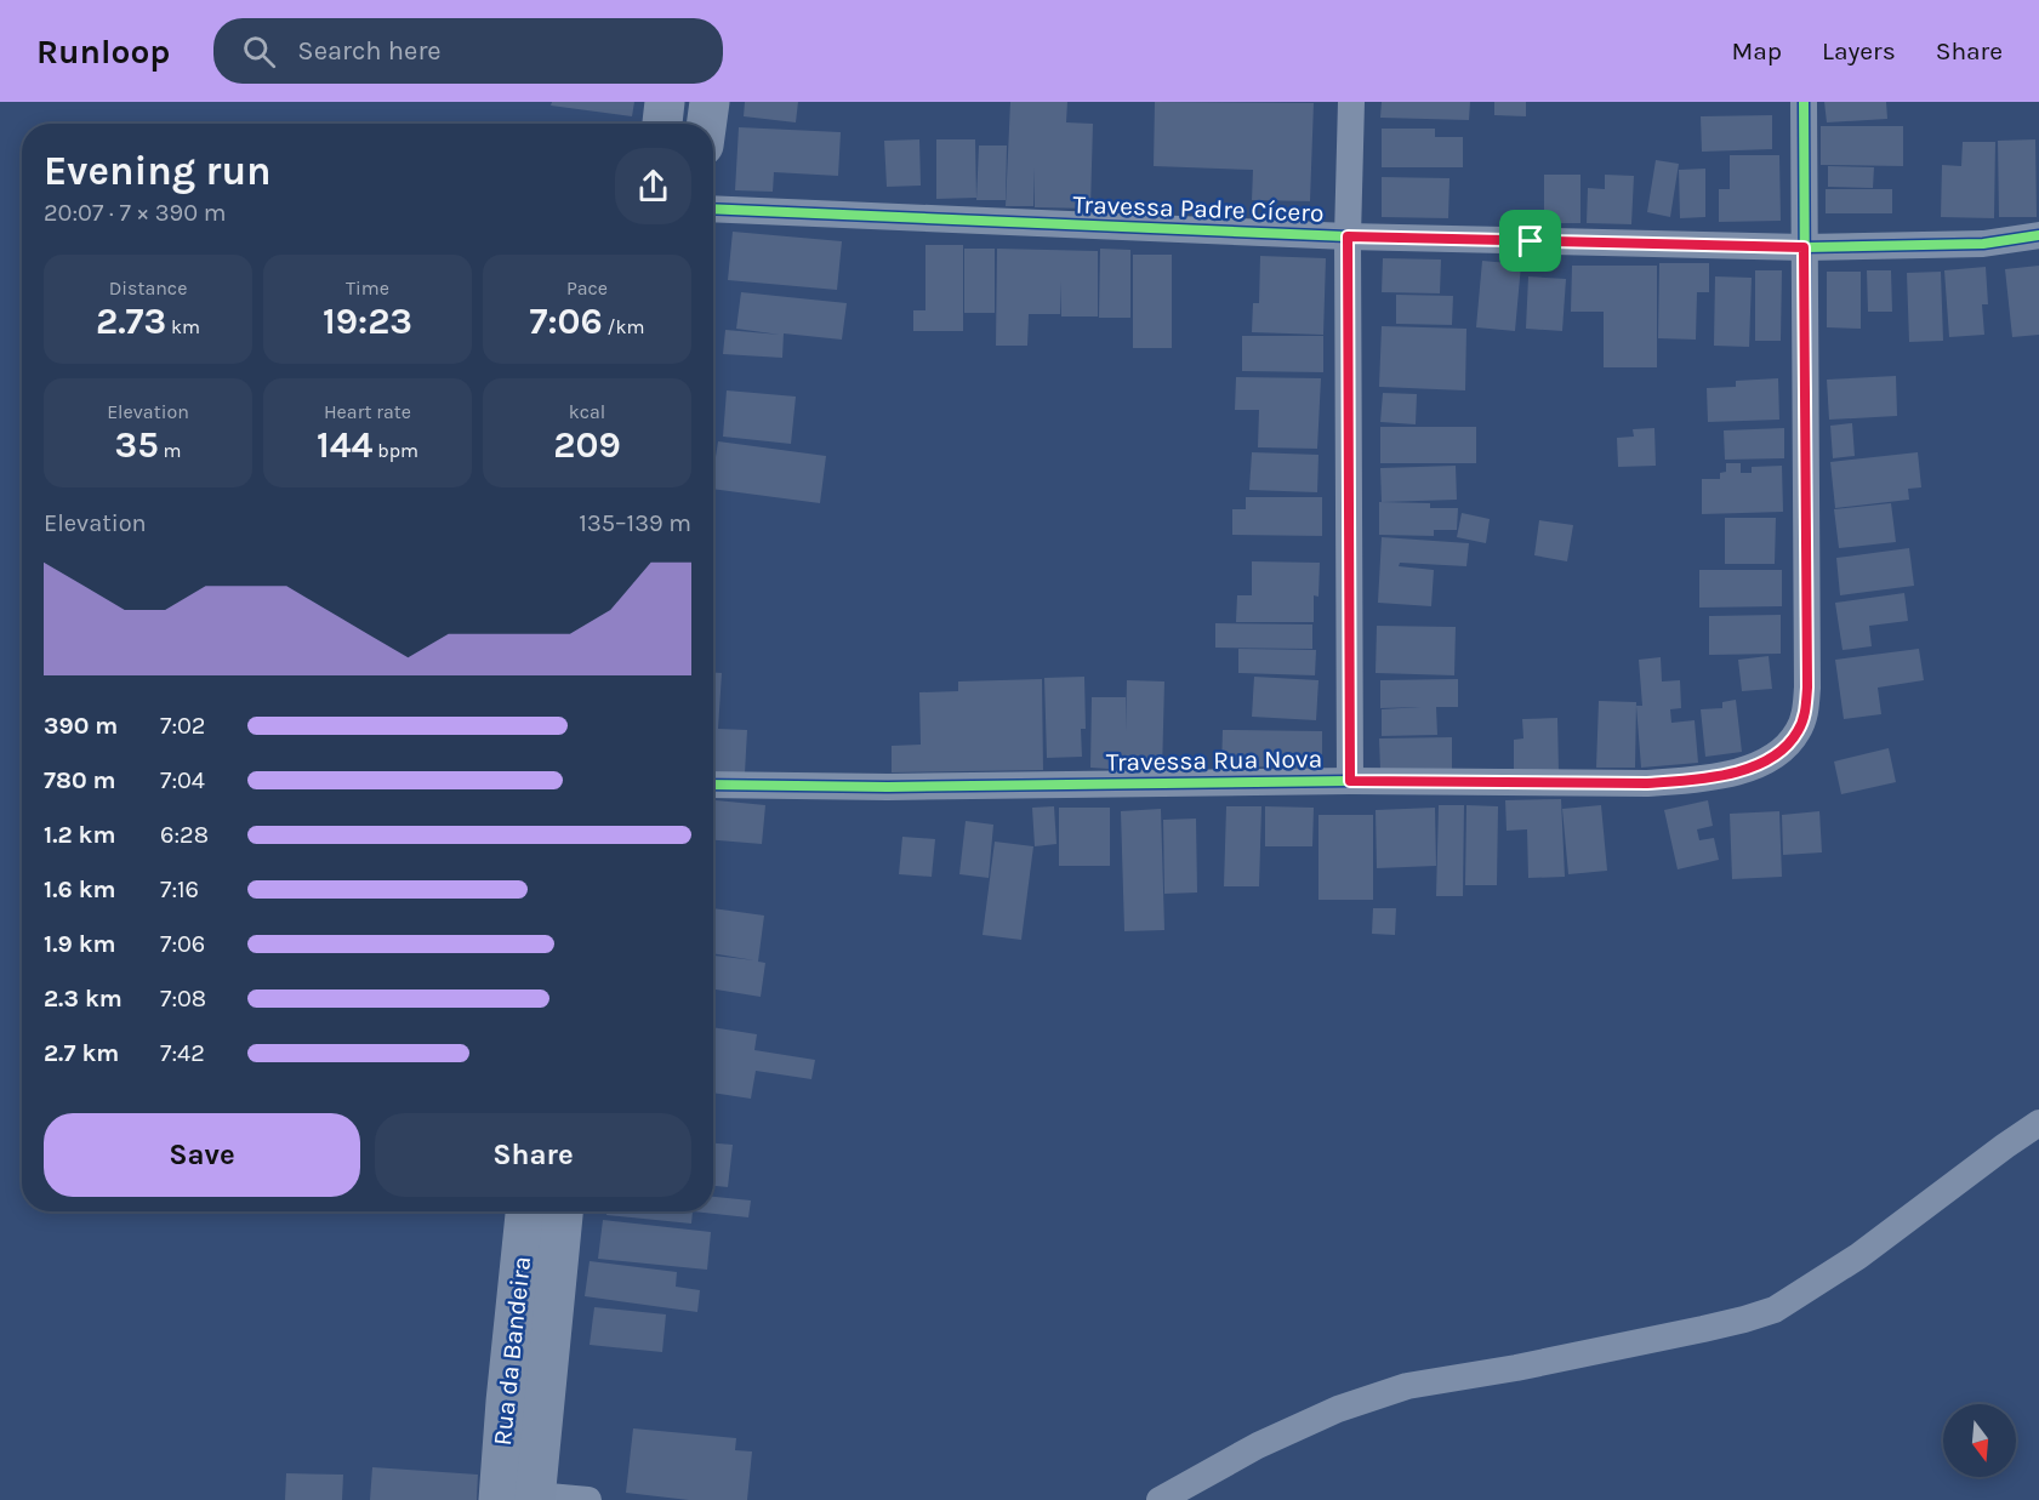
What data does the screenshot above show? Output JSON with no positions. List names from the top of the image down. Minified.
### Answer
{"streets":{"main road":["Rua da Bandeira"],"street":["Travessa Padre Cícero","Travessa Rua Nova"]},"crossings":[["Travessa Padre Cícero","Travessa Rua Nova"]],"north":"bottom","page":{"header":"Runloop","search":"Search here","nav":["Map","Layers","Share"],"heading":["Evening run","20:07 · 7 × 390 m"],"stats":[["Distance","2.73 km"],["Time","19:23"],["Pace","7:06 /km"],["Elevation","35 m"],["Heart rate","144 bpm"],["kcal","209"]],"chart":["Elevation","135–139 m"],"list":[{"name":"390 m","note":"7:02"},{"name":"780 m","note":"7:04"},{"name":"1.2 km","note":"6:28"},{"name":"1.6 km","note":"7:16"},{"name":"1.9 km","note":"7:06"},{"name":"2.3 km","note":"7:08"},{"name":"2.7 km","note":"7:42"}],"buttons":["Save","Share"]}}
